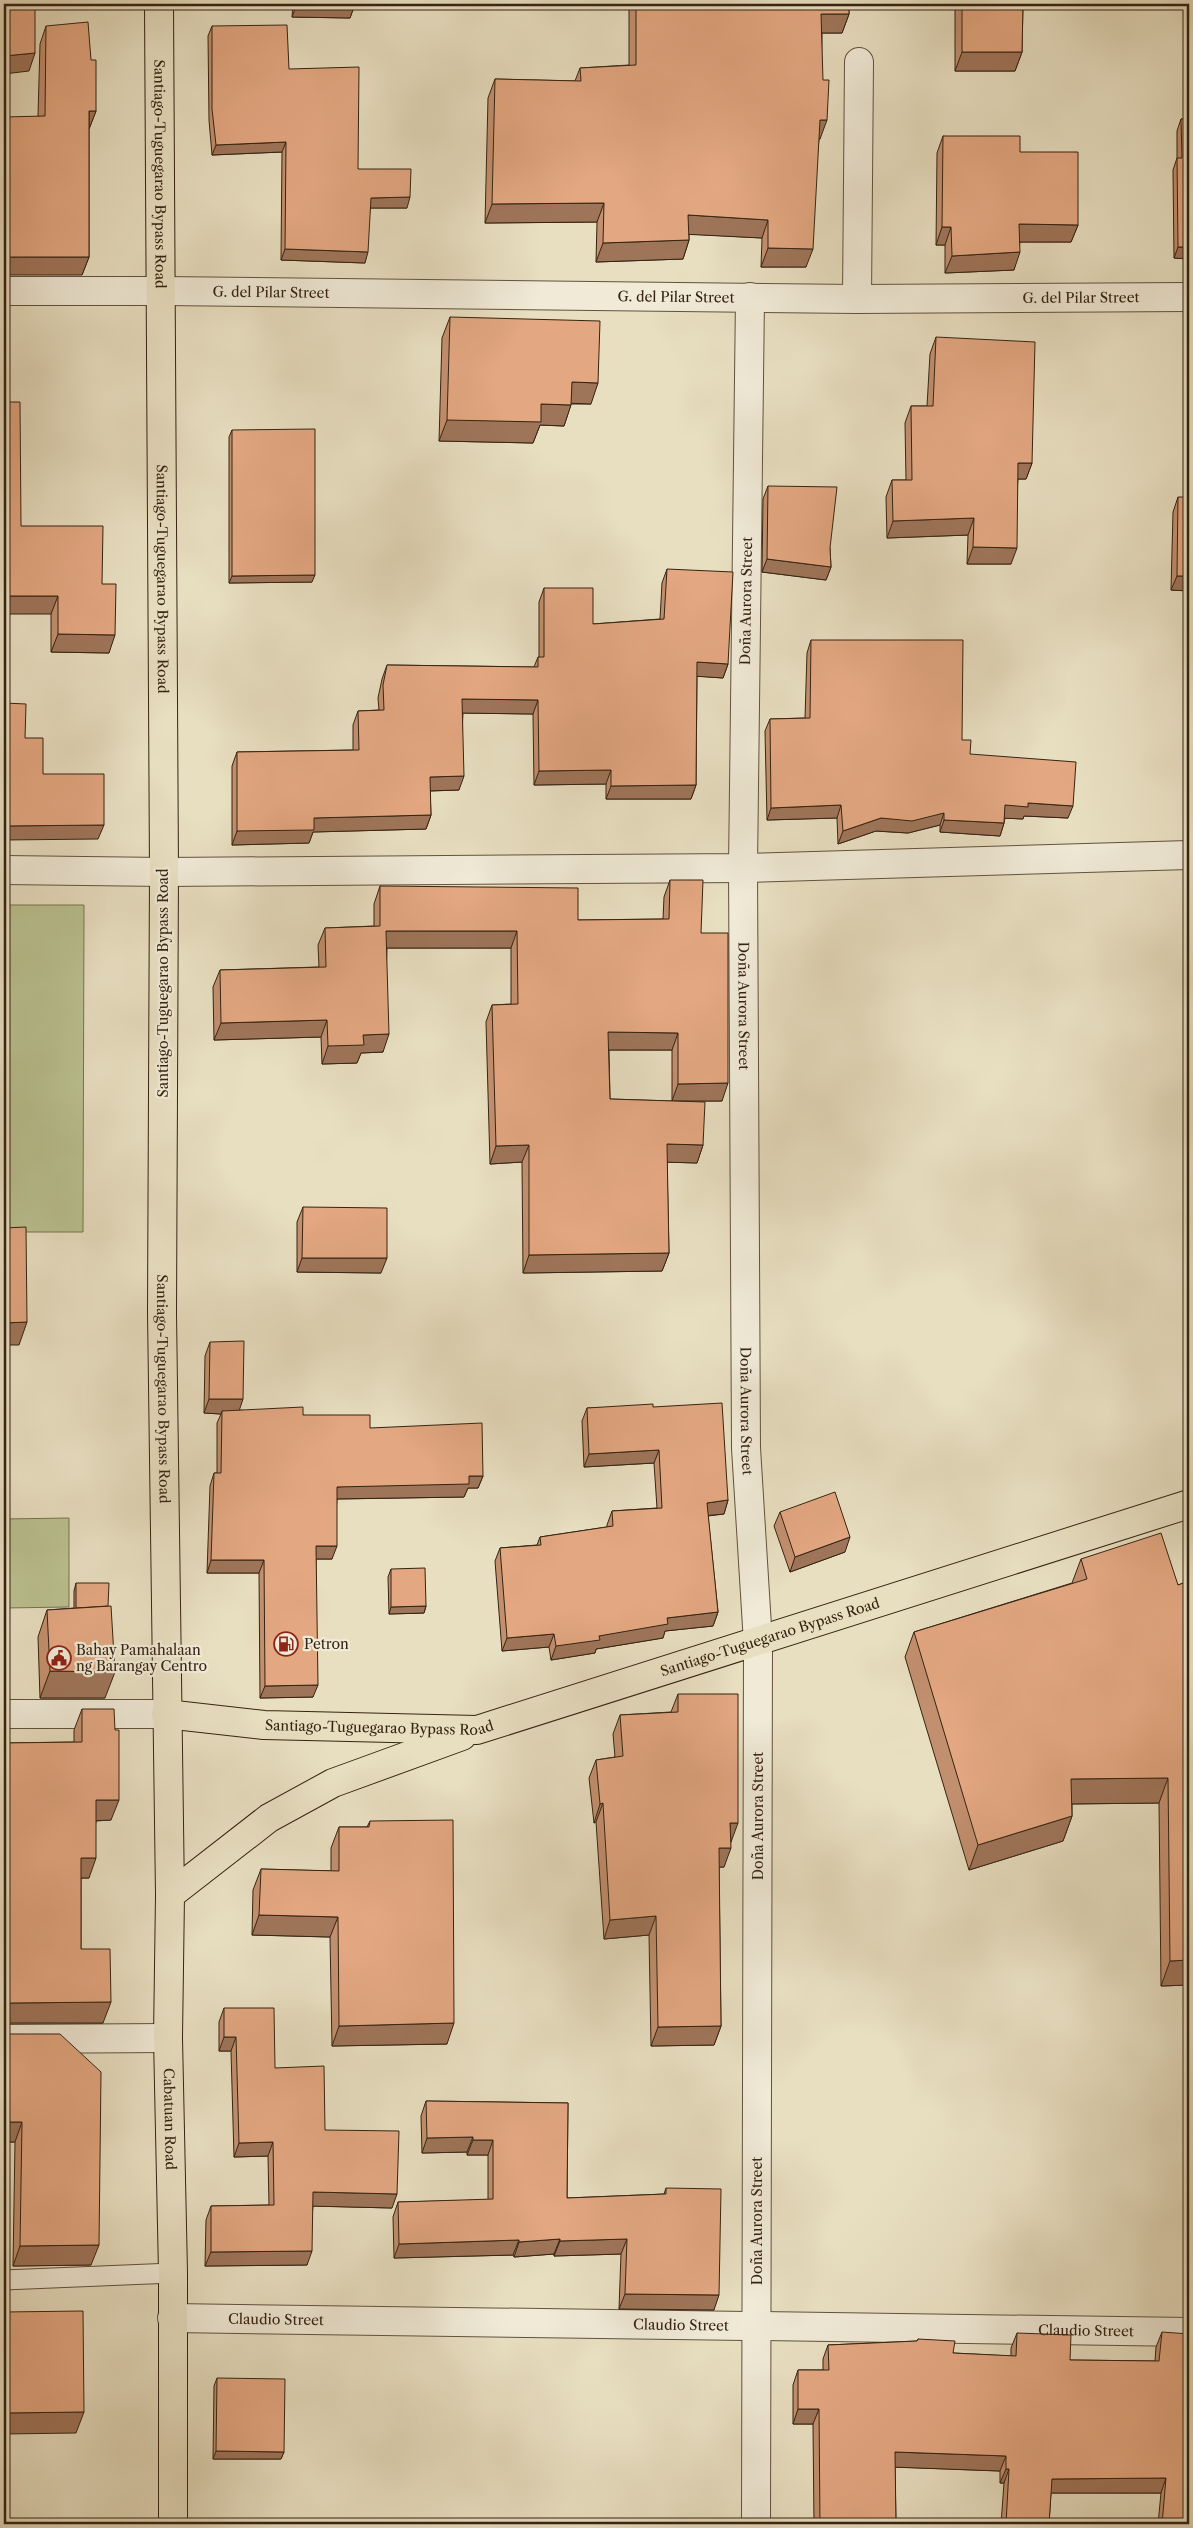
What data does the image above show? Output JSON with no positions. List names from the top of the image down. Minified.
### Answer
{"streets":{"highway":["Santiago-Tuguegarao Bypass Road","Cabatuan Road"],"street":["G. del Pilar Street","Doña Aurora Street","Claudio Street"]},"crossings":[["Santiago-Tuguegarao Bypass Road","G. del Pilar Street"],["Santiago-Tuguegarao Bypass Road","Doña Aurora Street"],["Santiago-Tuguegarao Bypass Road","Cabatuan Road"],["G. del Pilar Street","Doña Aurora Street"],["Doña Aurora Street","Claudio Street"],["Cabatuan Road","Claudio Street"]],"places":{"fuel station":["Petron"],"public building":["Bahay Pamahalaan ng Barangay Centro"]}}
